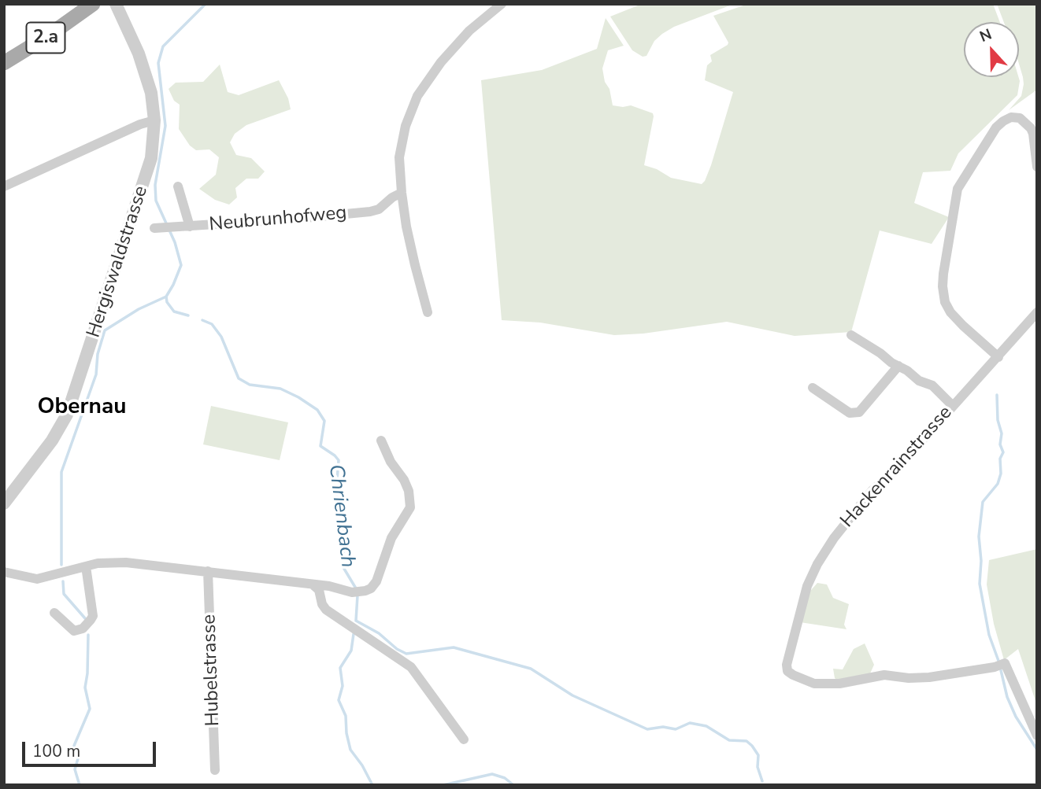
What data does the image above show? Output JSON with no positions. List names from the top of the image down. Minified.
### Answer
{"streets":{"main road":["2.a"],"street":["Neubrunhofweg","Hergiswaldstrasse","Hackenrainstrasse","Hubelstrasse"]},"districts":["Obernau"],"water":["Chrienbach"],"scale_bar":"100 m","north":"top"}
